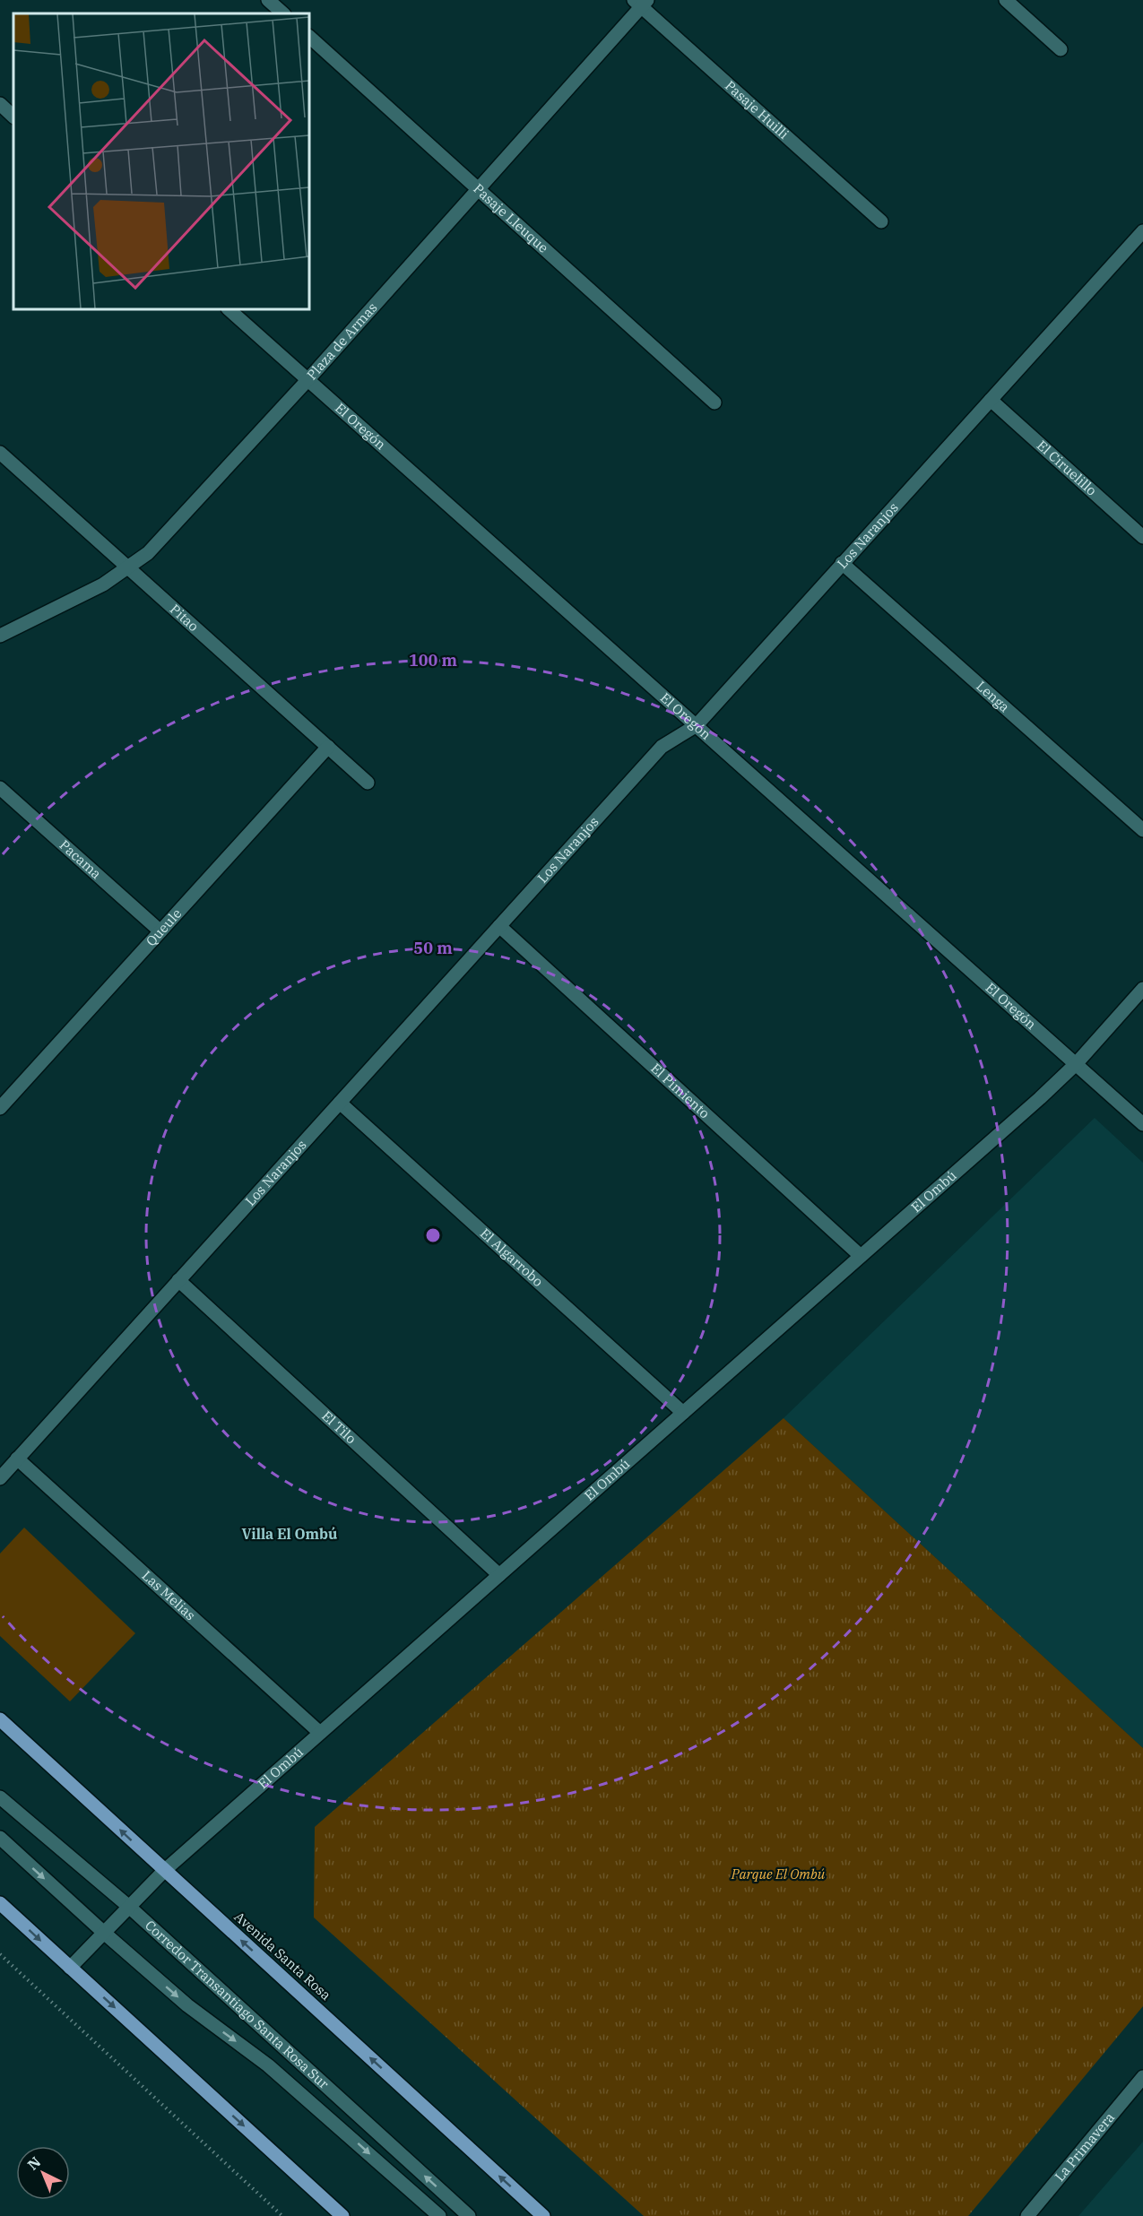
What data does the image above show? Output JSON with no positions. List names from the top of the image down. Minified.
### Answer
{"streets":{"main road":["Avenida Santa Rosa"],"street":["Pasaje Huilli","Pasaje Lleuque","Plaza de Armas","El Oregón","El Ciruelillo","Los Naranjos","Pitao","Lenga","Pacama","Queule","El Pimiento","El Ombú","El Algarrobo","El Tilo","Las Melias","Corredor Transantiago Santa Rosa Sur","La Primavera"]},"crossings":[["Pasaje Huilli","Plaza de Armas"],["Pasaje Lleuque","Plaza de Armas"],["Plaza de Armas","El Oregón"],["Plaza de Armas","Pitao"],["El Oregón","Los Naranjos"],["El Oregón","El Ombú"],["El Ciruelillo","Los Naranjos"],["Los Naranjos","Lenga"],["Los Naranjos","El Pimiento"],["Los Naranjos","El Algarrobo"],["Los Naranjos","El Tilo"],["Los Naranjos","Las Melias"],["Pitao","Queule"],["Pacama","Queule"],["El Pimiento","El Ombú"],["El Ombú","El Algarrobo"],["El Ombú","El Tilo"],["El Ombú","Las Melias"],["El Ombú","Avenida Santa Rosa"],["El Ombú","Corredor Transantiago Santa Rosa Sur"]],"one_way":["Avenida Santa Rosa"],"districts":["Villa El Ombú"],"parks":["Parque El Ombú"],"north":"top left","rings":["100 m","50 m"]}
